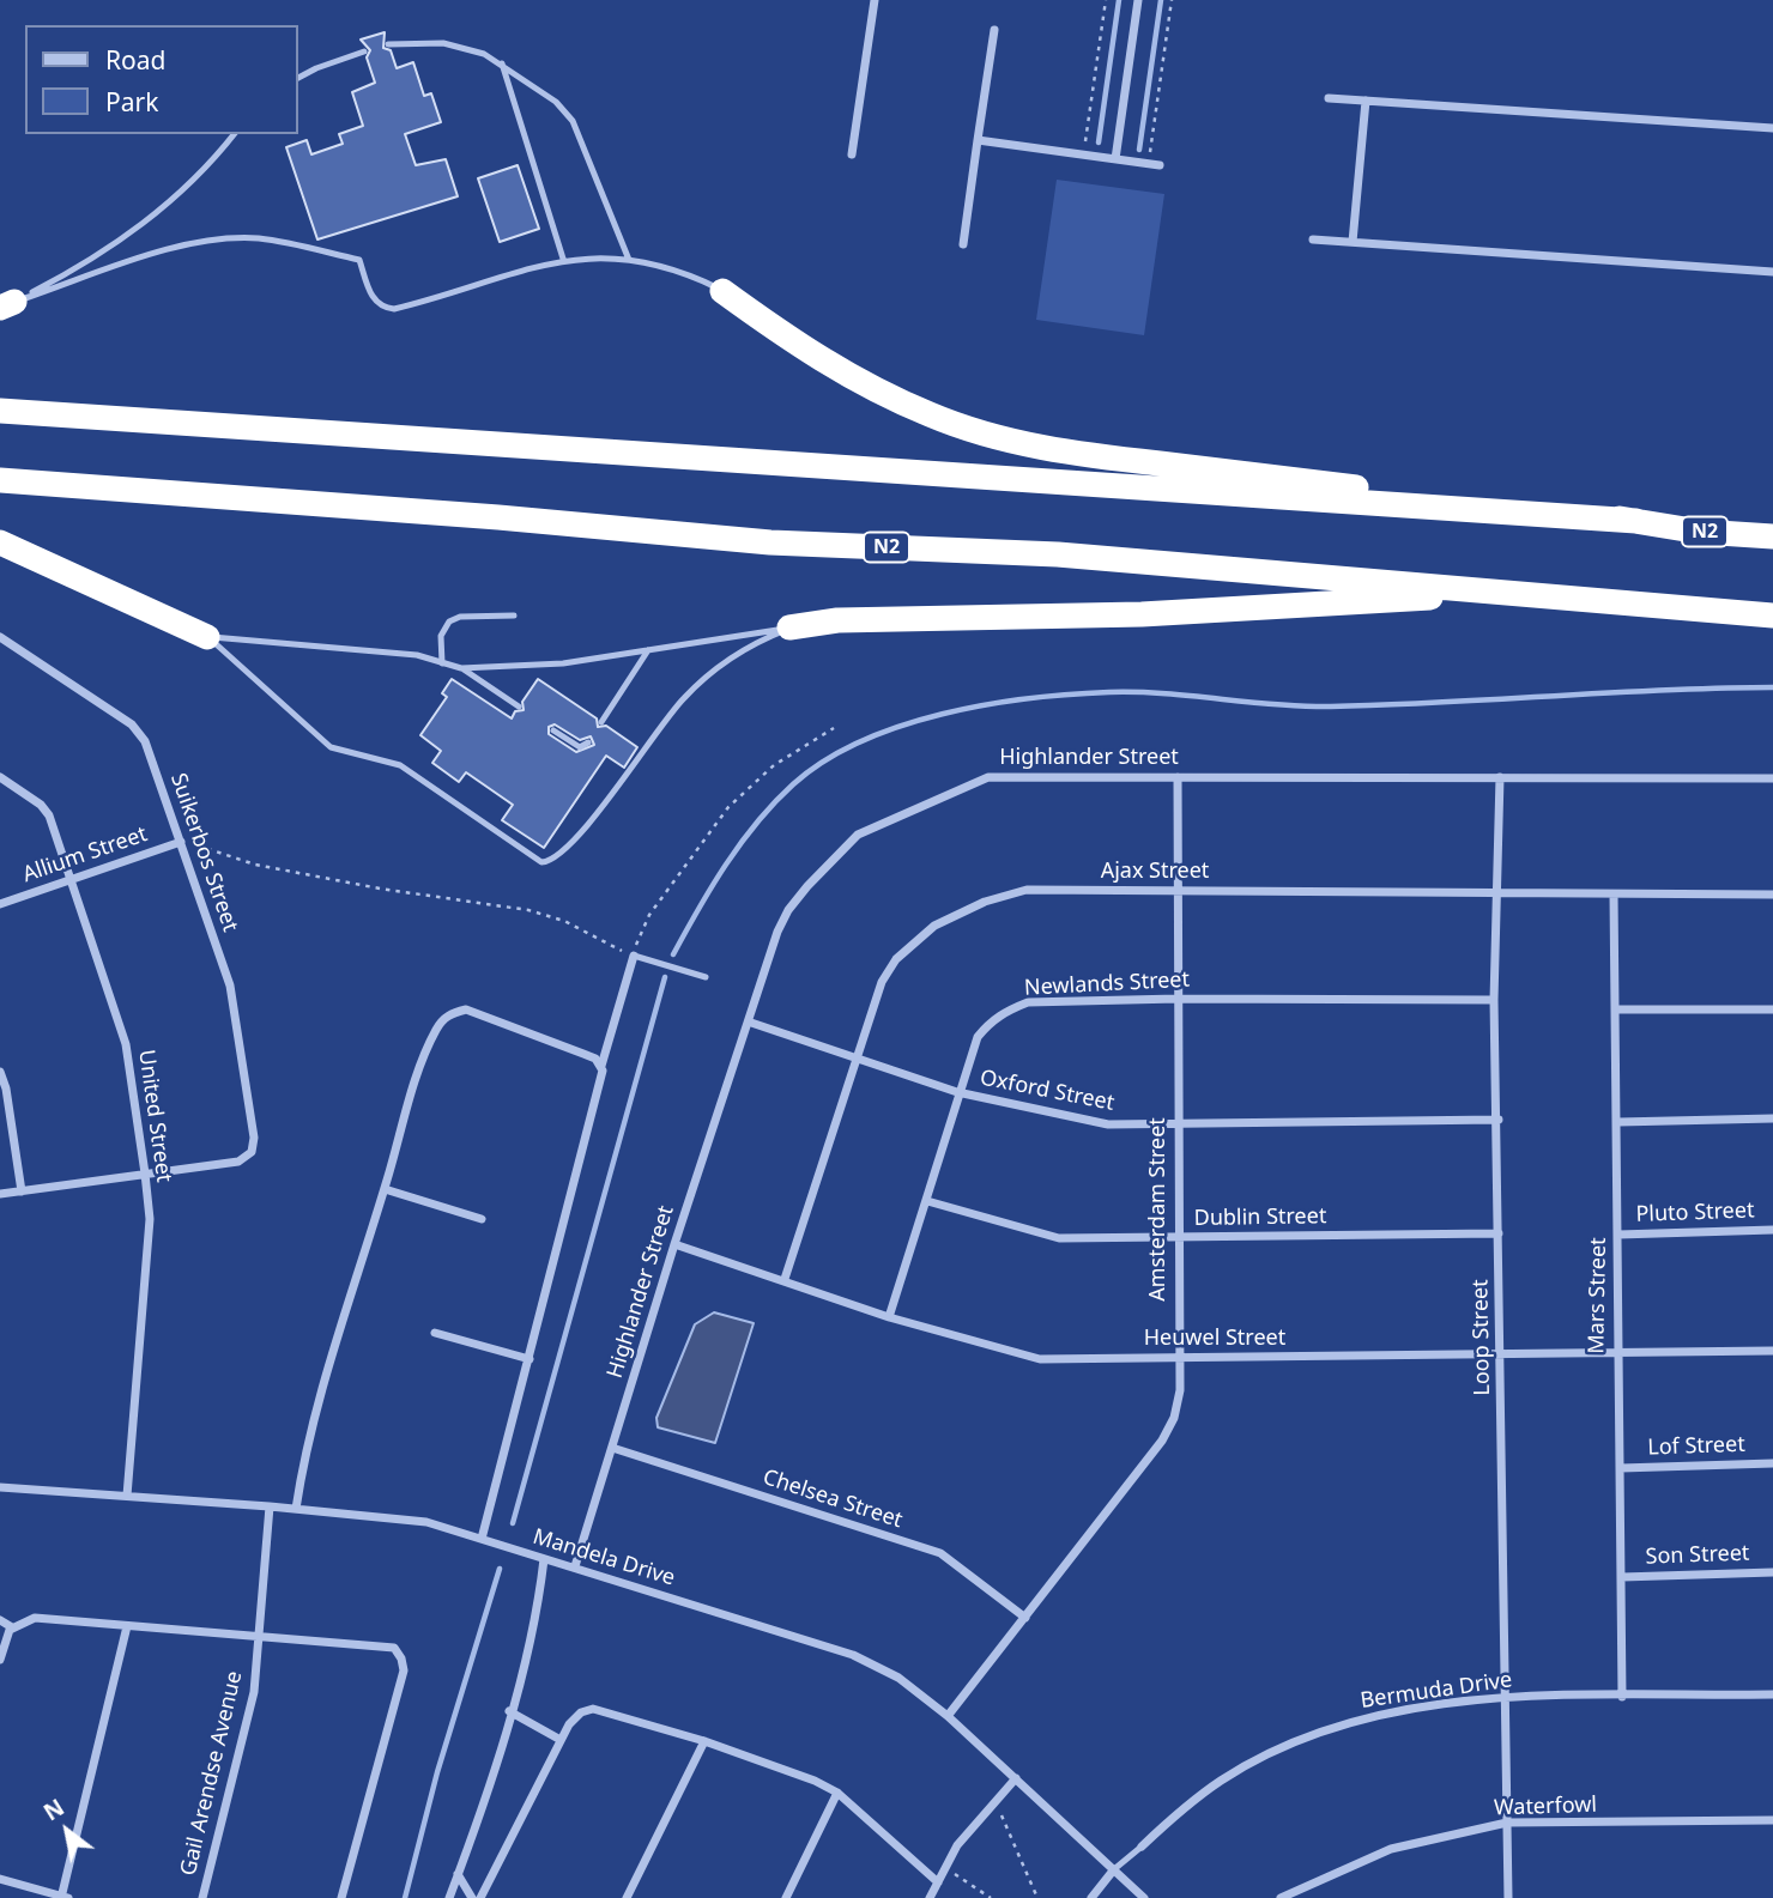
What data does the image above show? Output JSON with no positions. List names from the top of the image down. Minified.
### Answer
{"streets":{"highway":["N2"],"street":["Highlander Street","Suikerbos Street","Allium Street","Ajax Street","Newlands Street","Oxford Street","United Street","Amsterdam Street","Pluto Street","Dublin Street","Mars Street","Loop Street","Heuwel Street","Lof Street","Chelsea Street","Son Street","Mandela Drive","Bermuda Drive","Gail Arendse Avenue","Waterfowl"]},"crossings":[["Highlander Street","Oxford Street"],["Highlander Street","Amsterdam Street"],["Highlander Street","Loop Street"],["Highlander Street","Heuwel Street"],["Highlander Street","Chelsea Street"],["Highlander Street","Mandela Drive"],["Suikerbos Street","Allium Street"],["Suikerbos Street","United Street"],["Allium Street","United Street"],["Ajax Street","Oxford Street"],["Ajax Street","Amsterdam Street"],["Ajax Street","Mars Street"],["Ajax Street","Loop Street"],["Ajax Street","Heuwel Street"],["Newlands Street","Oxford Street"],["Newlands Street","Amsterdam Street"],["Newlands Street","Dublin Street"],["Newlands Street","Loop Street"],["Newlands Street","Heuwel Street"],["Oxford Street","Amsterdam Street"],["Oxford Street","Loop Street"],["United Street","Mandela Drive"],["Amsterdam Street","Dublin Street"],["Amsterdam Street","Heuwel Street"],["Amsterdam Street","Chelsea Street"],["Amsterdam Street","Mandela Drive"],["Pluto Street","Mars Street"],["Dublin Street","Loop Street"],["Mars Street","Heuwel Street"],["Mars Street","Lof Street"],["Mars Street","Son Street"],["Mars Street","Bermuda Drive"],["Loop Street","Heuwel Street"],["Loop Street","Bermuda Drive"],["Loop Street","Waterfowl"],["Mandela Drive","Gail Arendse Avenue"]],"legend":["Road","Park"],"north":"top left"}
